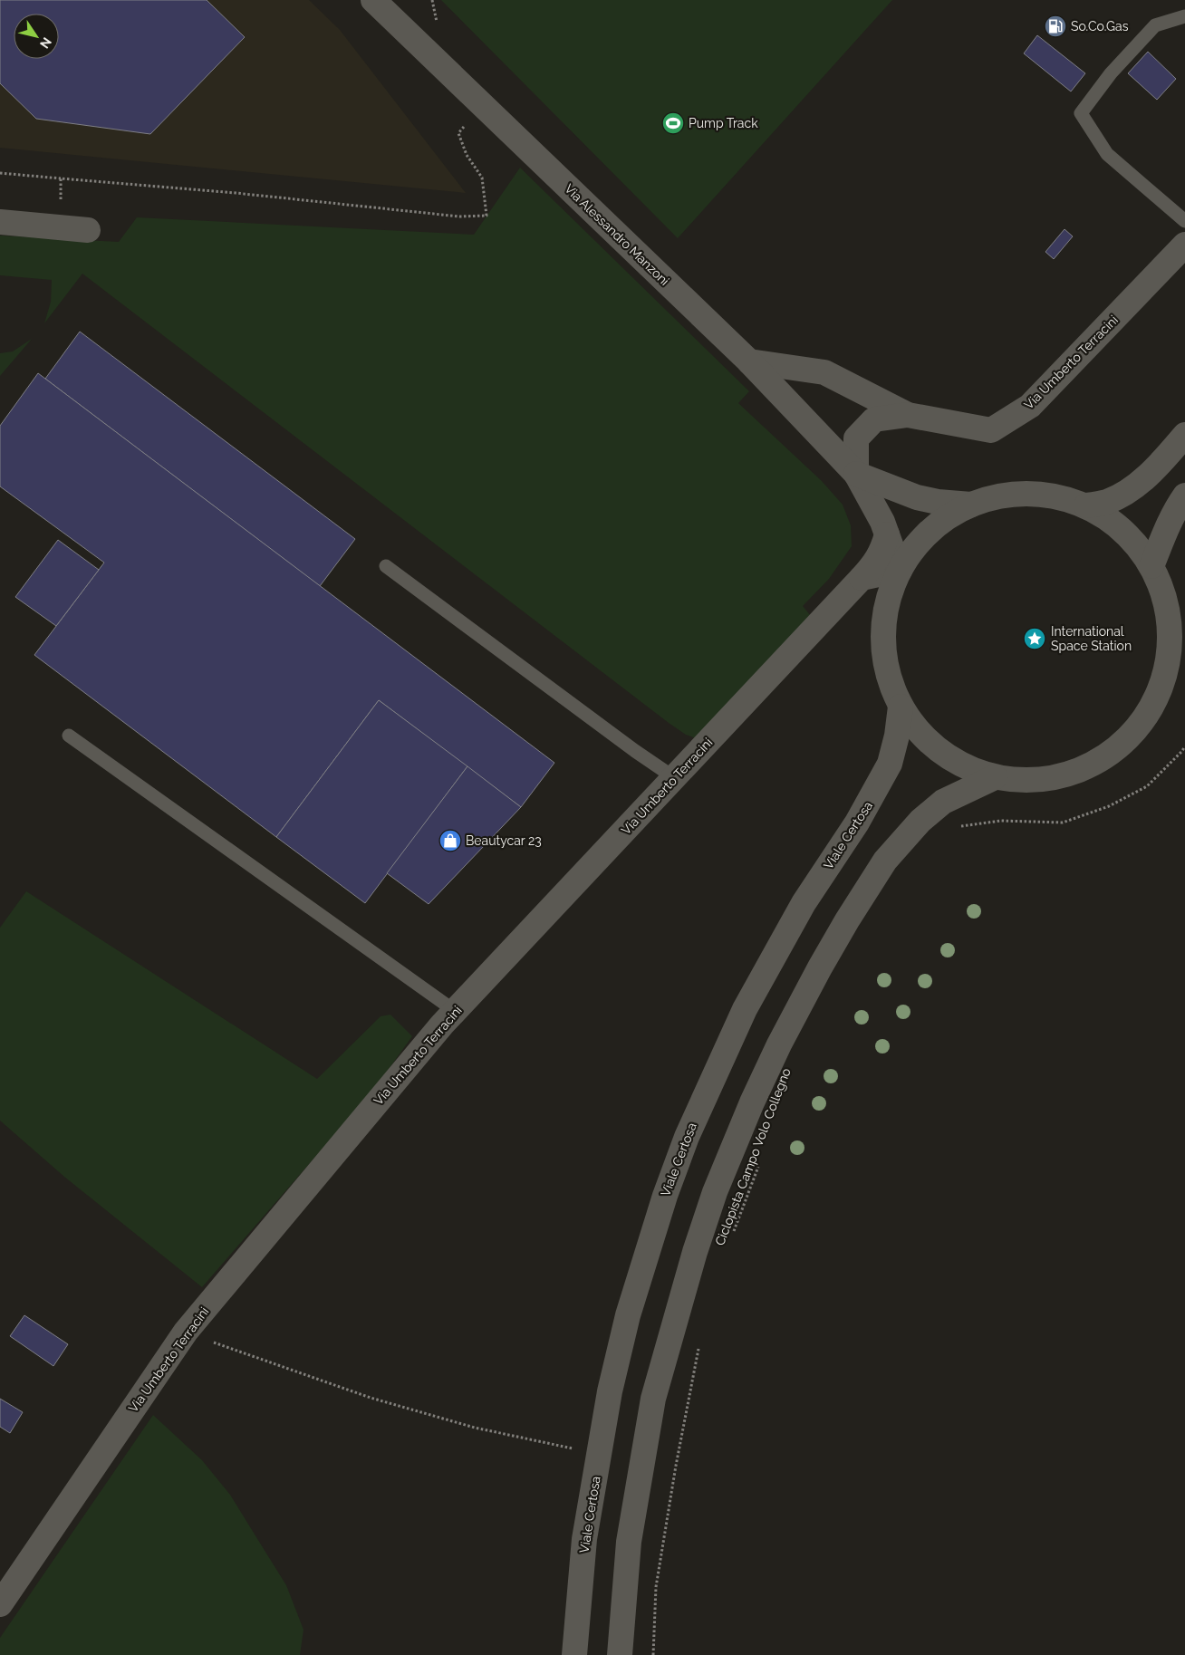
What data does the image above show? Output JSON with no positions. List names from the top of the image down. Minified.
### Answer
{"streets":{"main road":["Via Alessandro Manzoni","Via Umberto Terracini","Viale Certosa"],"path":["Ciclopista Campo Volo Collegno"]},"crossings":[["Via Alessandro Manzoni","Via Umberto Terracini"]],"places":{"fuel station":["So.Co.Gas"],"sports":["Pump Track"],"place":["International Space Station"],"shop":["Beautycar 23"]},"north":"bottom right"}
